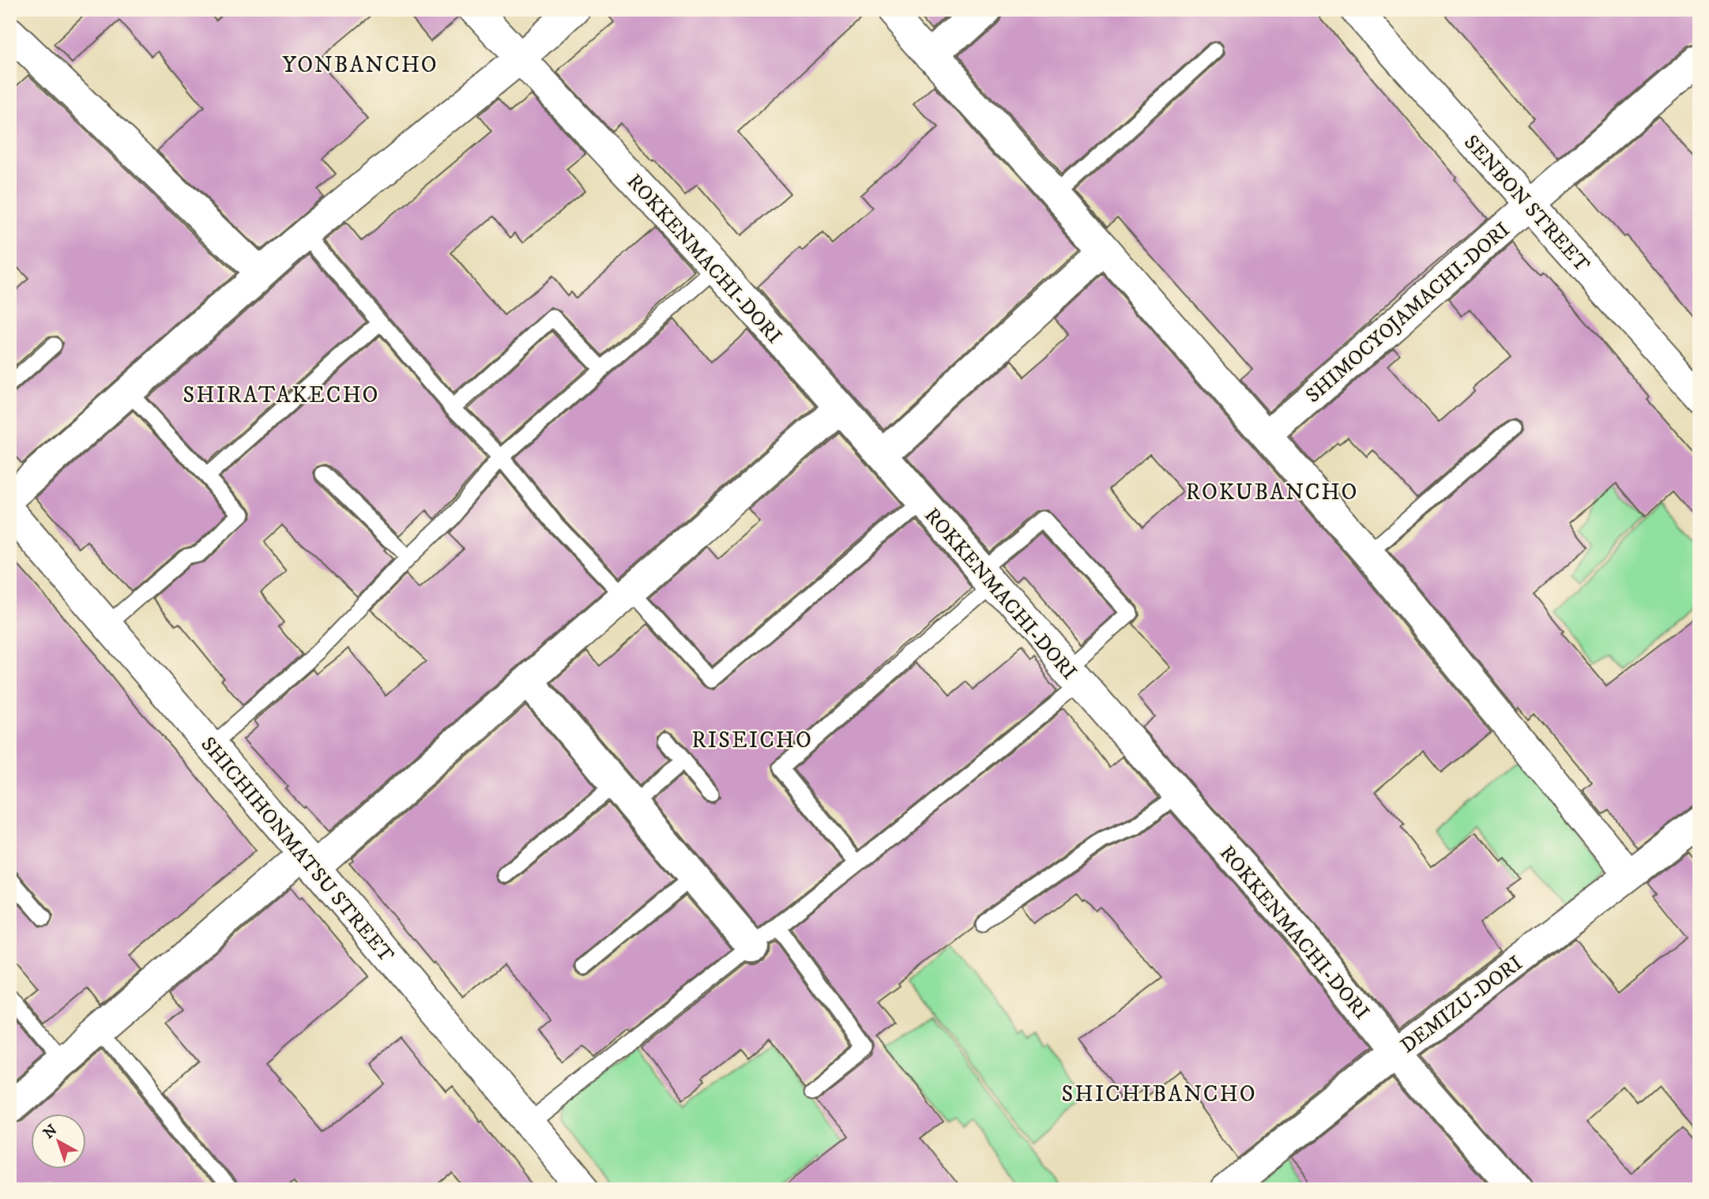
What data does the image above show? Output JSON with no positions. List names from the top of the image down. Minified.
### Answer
{"streets":{"street":["SENBON STREET","ROKKENMACHI-DORI","SHIMOCYOJAMACHI-DORI","SHICHIHONMATSU STREET","DEMIZU-DORI"]},"crossings":[["SENBON STREET","SHIMOCYOJAMACHI-DORI"],["ROKKENMACHI-DORI","DEMIZU-DORI"]],"districts":["YONBANCHO","SHIRATAKECHO","ROKUBANCHO","RISEICHO","SHICHIBANCHO"],"north":"top left"}
